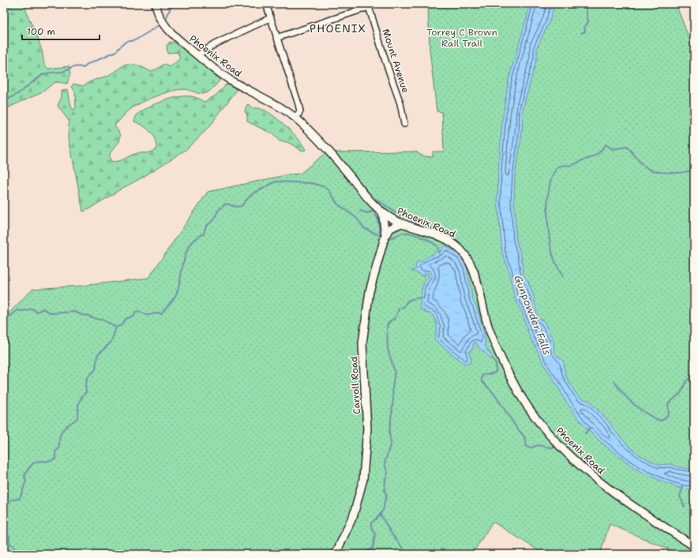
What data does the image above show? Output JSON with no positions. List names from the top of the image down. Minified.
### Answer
{"streets":{"street":["Phoenix Road","Mount Avenue","Carroll Road"]},"crossings":[["Phoenix Road","Carroll Road"]],"districts":["PHOENIX"],"water":["Gunpowder Falls"],"parks":["Torrey C Brown Rail Trail"],"scale_bar":"100 m"}
